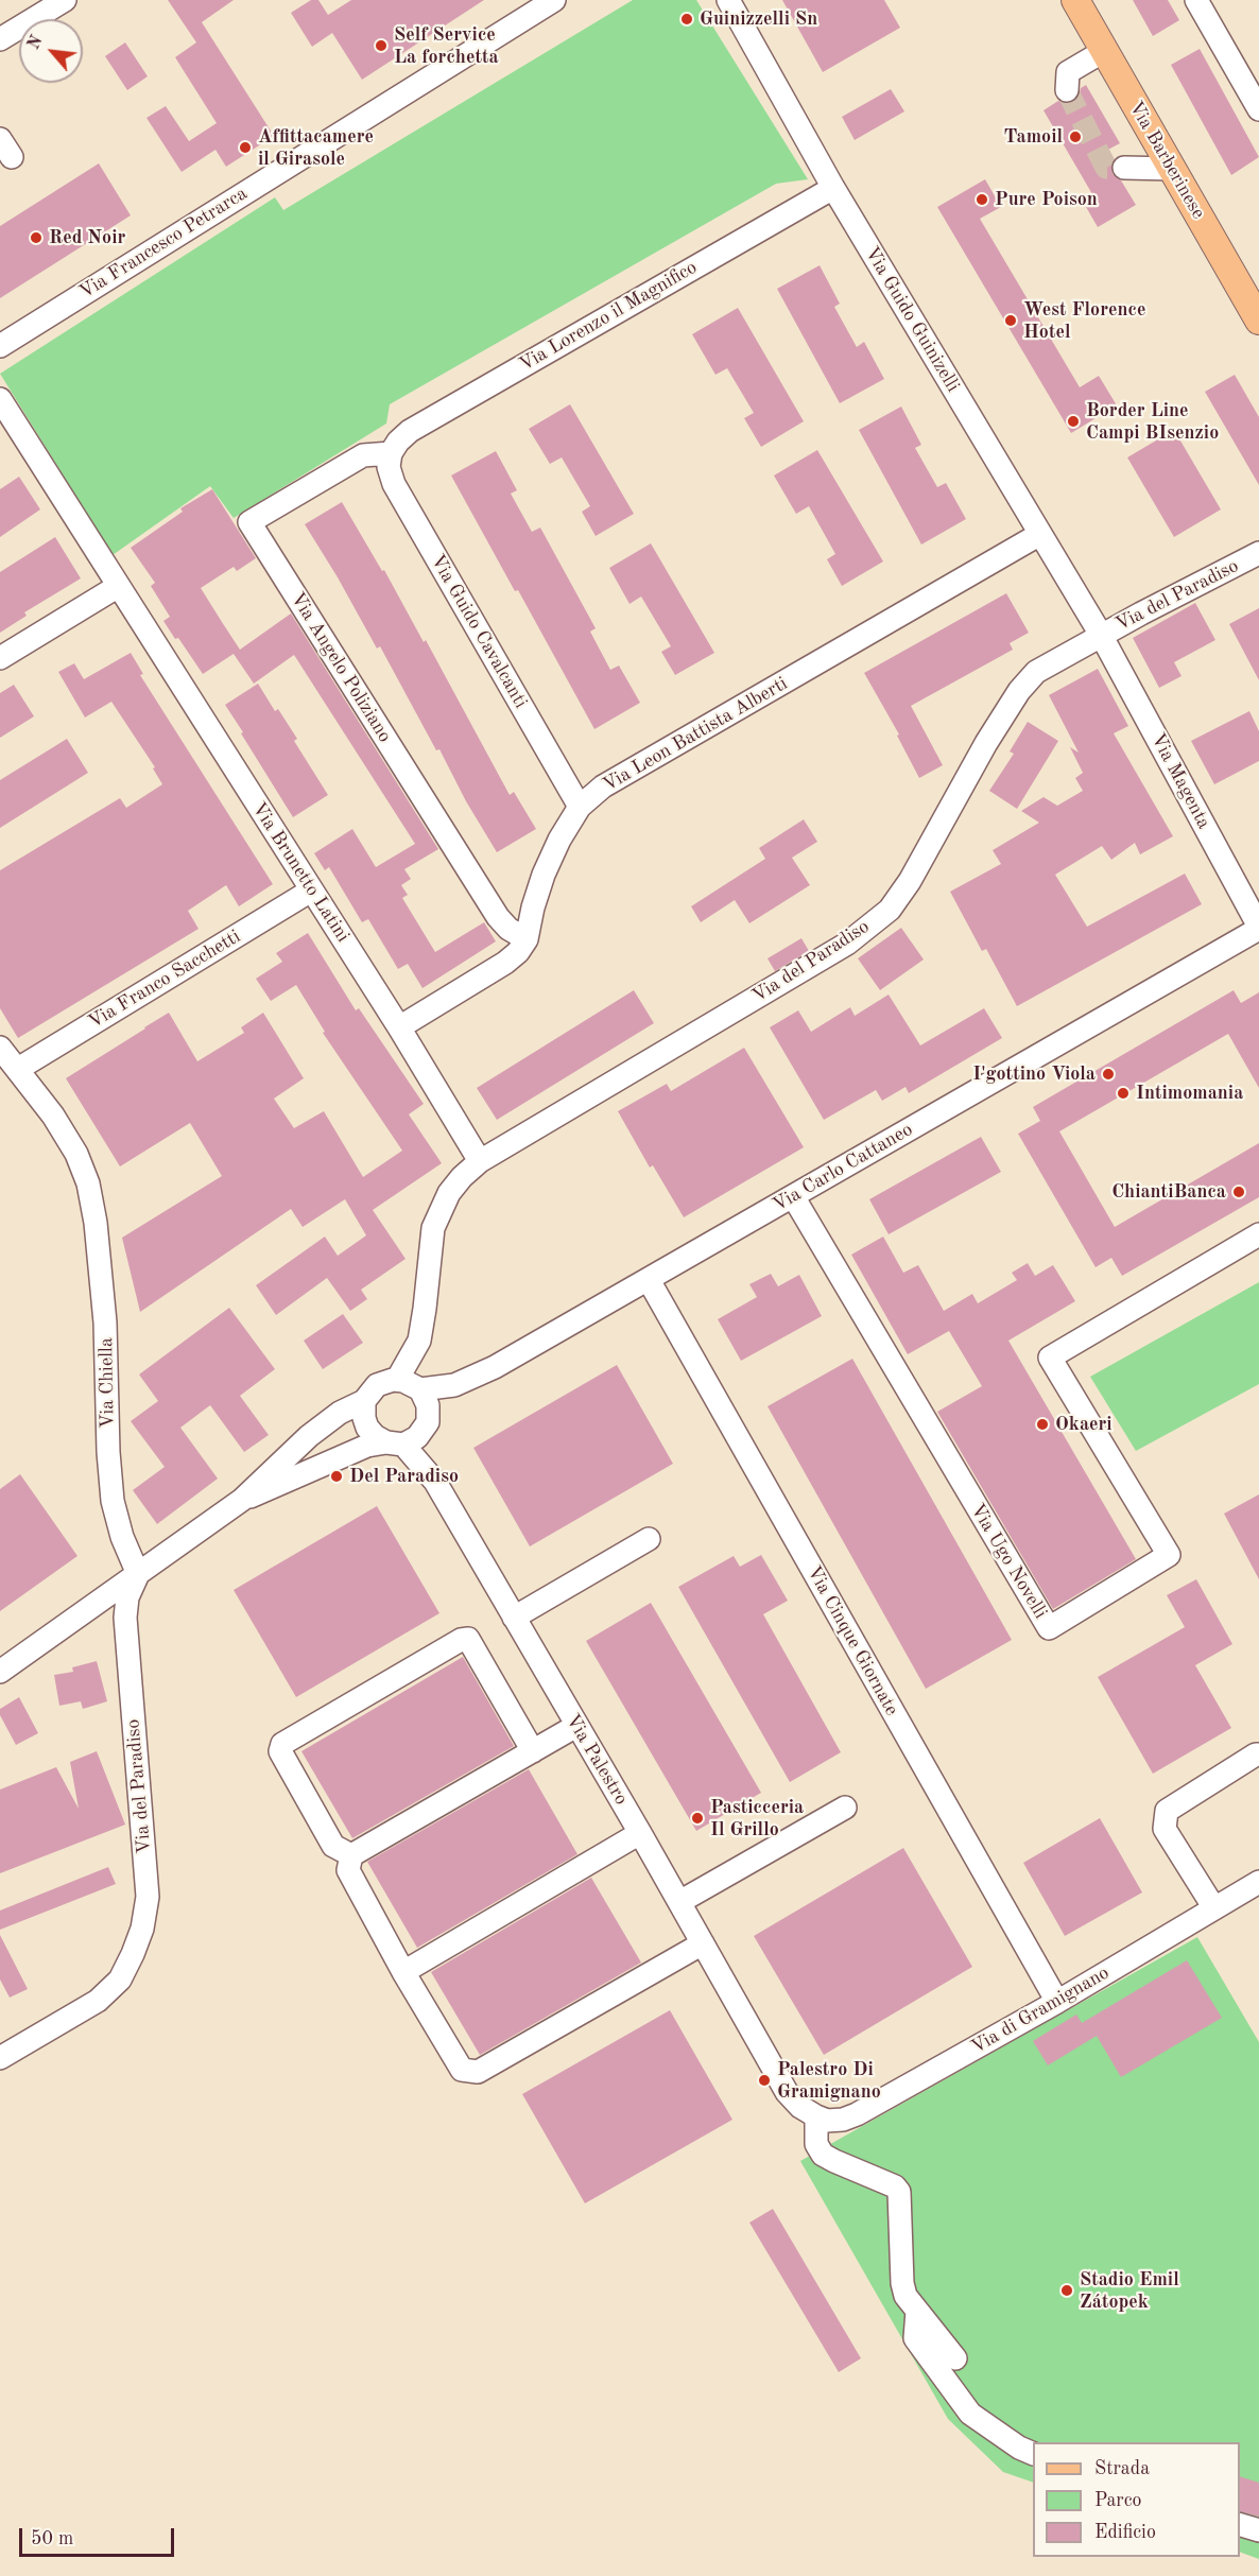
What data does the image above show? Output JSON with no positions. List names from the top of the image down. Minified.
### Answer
{"streets":{"main road":["Via Barberinese"],"street":["Via Francesco Petrarca","Via Lorenzo il Magnifico","Via Guido Guinizelli","Via del Paradiso","Via Guido Cavalcanti","Via Angelo Poliziano","Via Leon Battista Alberti","Via Magenta","Via Brunetto Latini","Via Franco Sacchetti","Via Carlo Cattaneo","Via Chiella","Via Ugo Novelli","Via Cinque Giornate","Via Palestro","Via di Gramignano"]},"crossings":[["Via Lorenzo il Magnifico","Via Guido Guinizelli"],["Via Lorenzo il Magnifico","Via Guido Cavalcanti"],["Via Lorenzo il Magnifico","Via Angelo Poliziano"],["Via Guido Guinizelli","Via del Paradiso"],["Via Guido Guinizelli","Via Leon Battista Alberti"],["Via Guido Guinizelli","Via Magenta"],["Via del Paradiso","Via Magenta"],["Via del Paradiso","Via Brunetto Latini"],["Via del Paradiso","Via Carlo Cattaneo"],["Via del Paradiso","Via Chiella"],["Via del Paradiso","Via Palestro"],["Via Guido Cavalcanti","Via Angelo Poliziano"],["Via Guido Cavalcanti","Via Leon Battista Alberti"],["Via Angelo Poliziano","Via Leon Battista Alberti"],["Via Magenta","Via Carlo Cattaneo"],["Via Brunetto Latini","Via Franco Sacchetti"],["Via Franco Sacchetti","Via Chiella"],["Via Carlo Cattaneo","Via Ugo Novelli"],["Via Carlo Cattaneo","Via Cinque Giornate"],["Via Carlo Cattaneo","Via Palestro"],["Via Cinque Giornate","Via di Gramignano"],["Via Palestro","Via di Gramignano"]],"places":["Guinizzelli Sn","Self Service La forchetta","Tamoil","Affittacamere il Girasole","Pure Poison","Red Noir","West Florence Hotel","Border Line Campi BIsenzio","I'gottino Viola","Intimomania","ChiantiBanca","Okaeri","Del Paradiso","Pasticceria Il Grillo","Palestro Di Gramignano","Stadio Emil Zátopek"],"legend":["Strada","Parco","Edificio"],"scale_bar":"50 m","north":"top left"}
